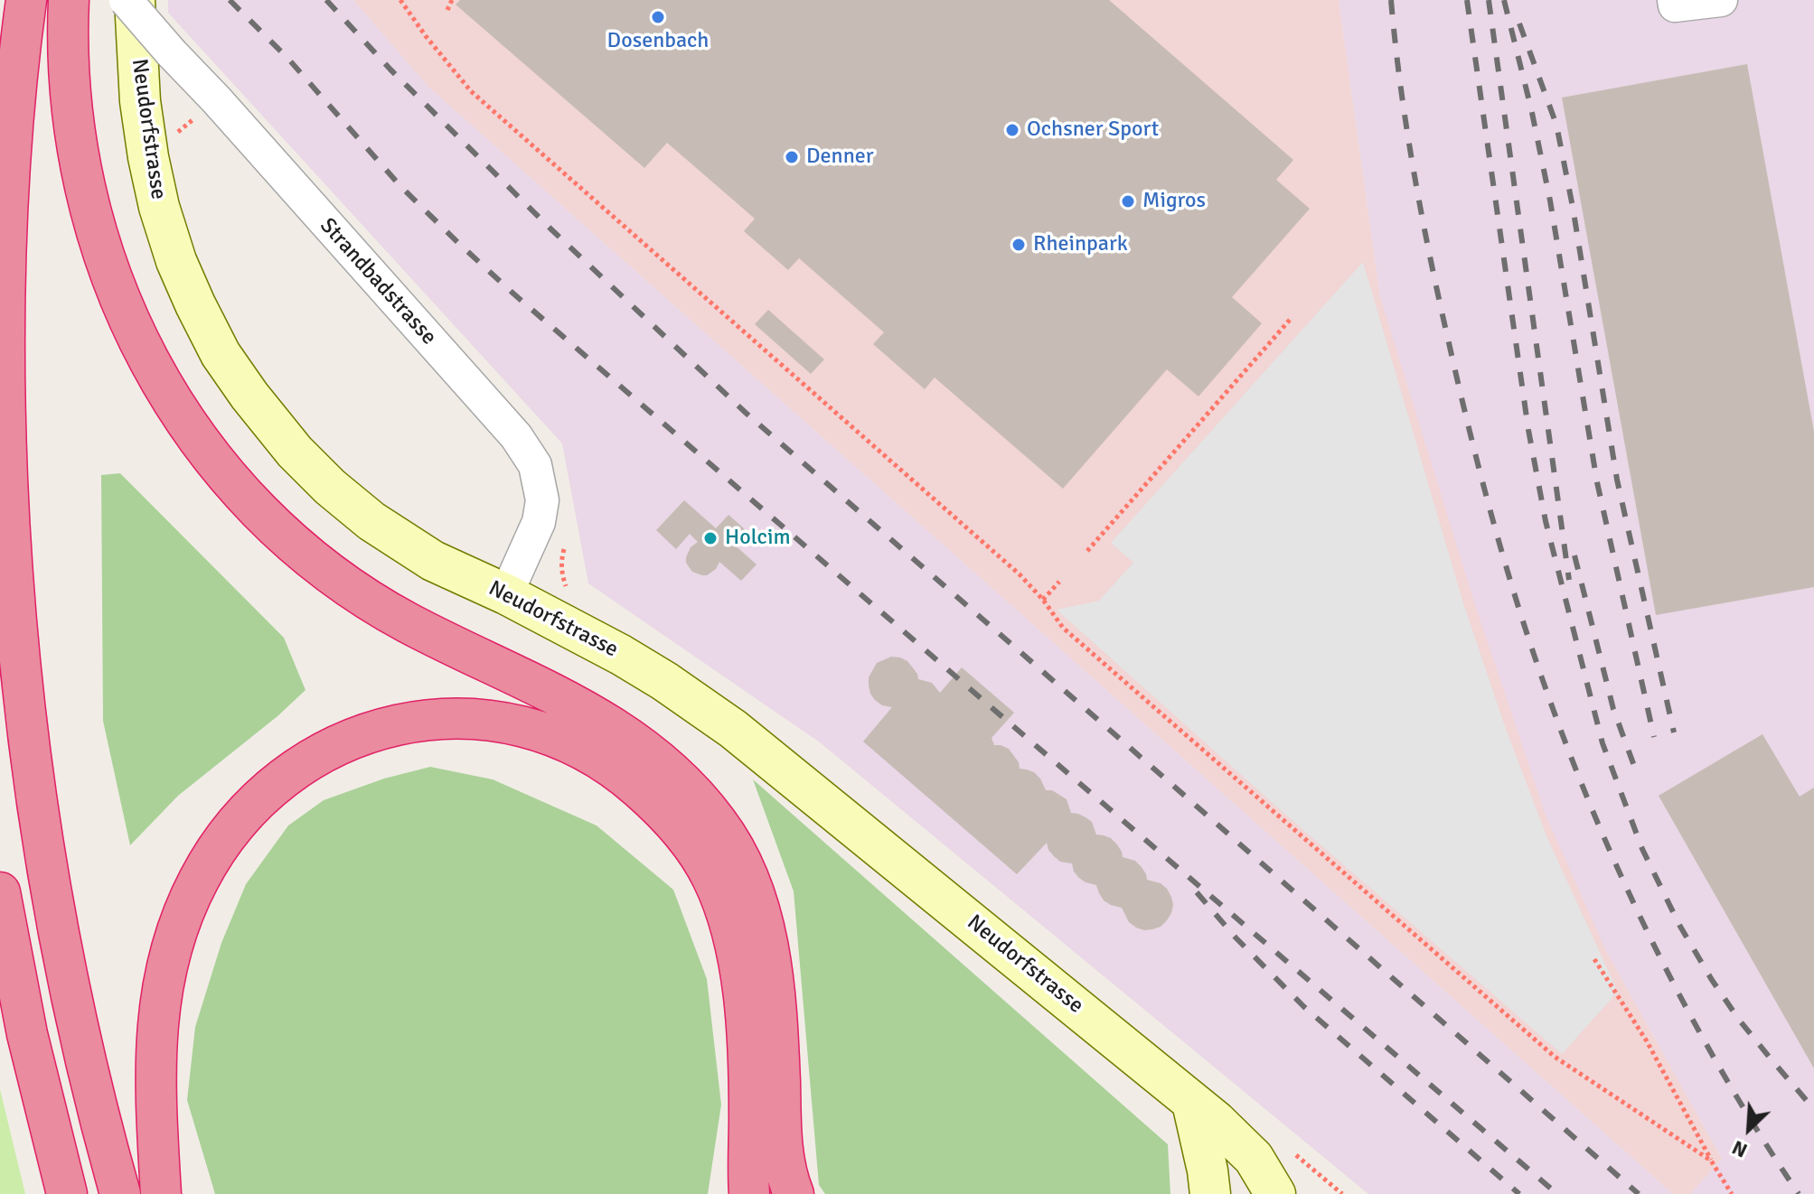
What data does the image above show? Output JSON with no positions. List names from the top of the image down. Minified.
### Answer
{"streets":{"main road":["Neudorfstrasse"],"street":["Strandbadstrasse"]},"crossings":[["Neudorfstrasse","Strandbadstrasse"]],"places":["Dosenbach","Ochsner Sport","Denner","Migros","Rheinpark","Holcim"],"north":"bottom left"}
